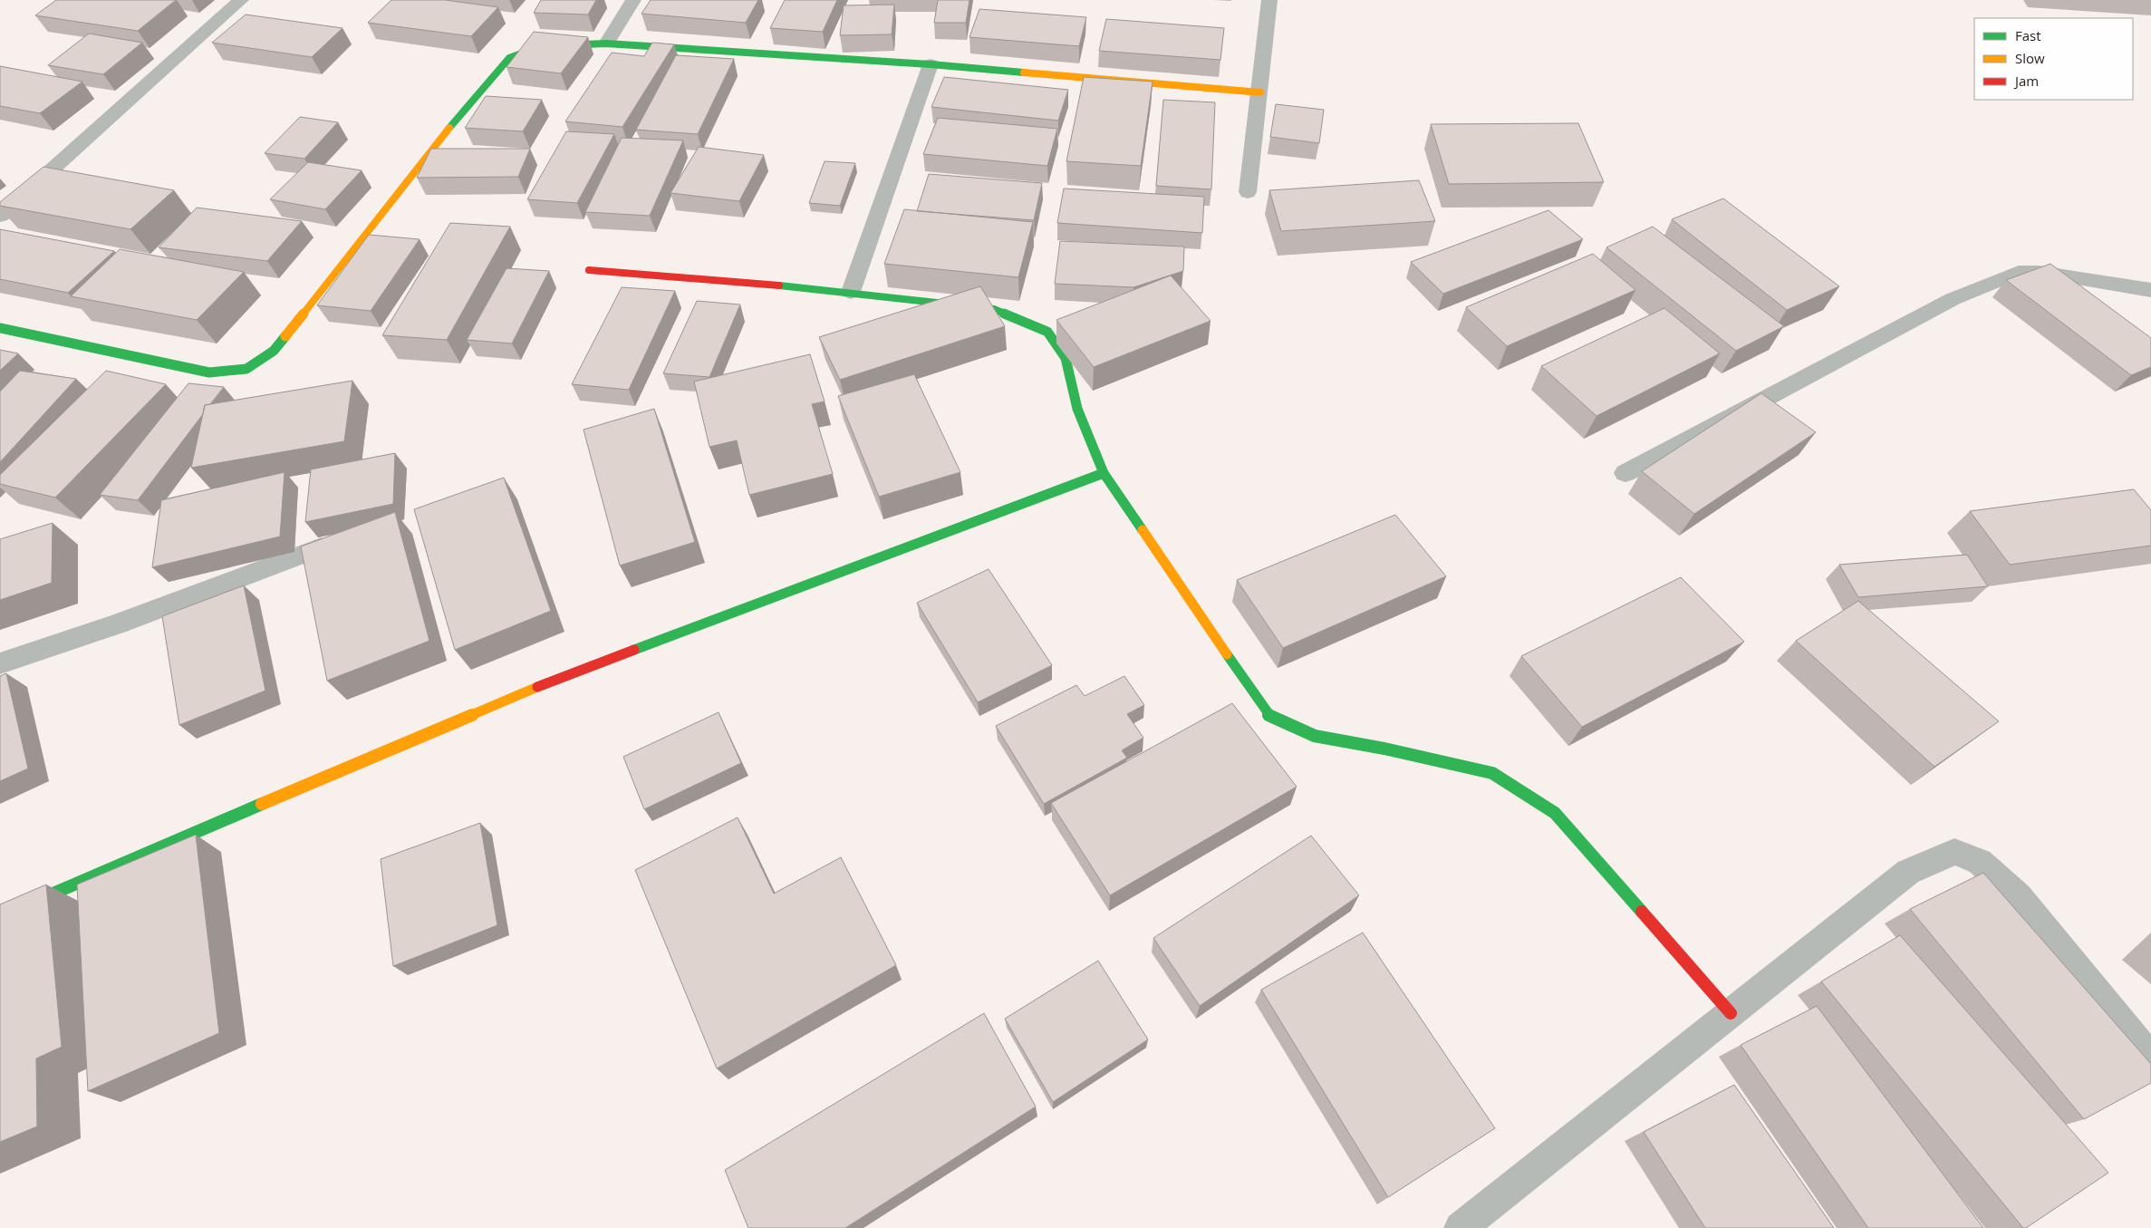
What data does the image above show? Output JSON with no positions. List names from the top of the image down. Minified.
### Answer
{"legend":["Fast","Slow","Jam"]}
